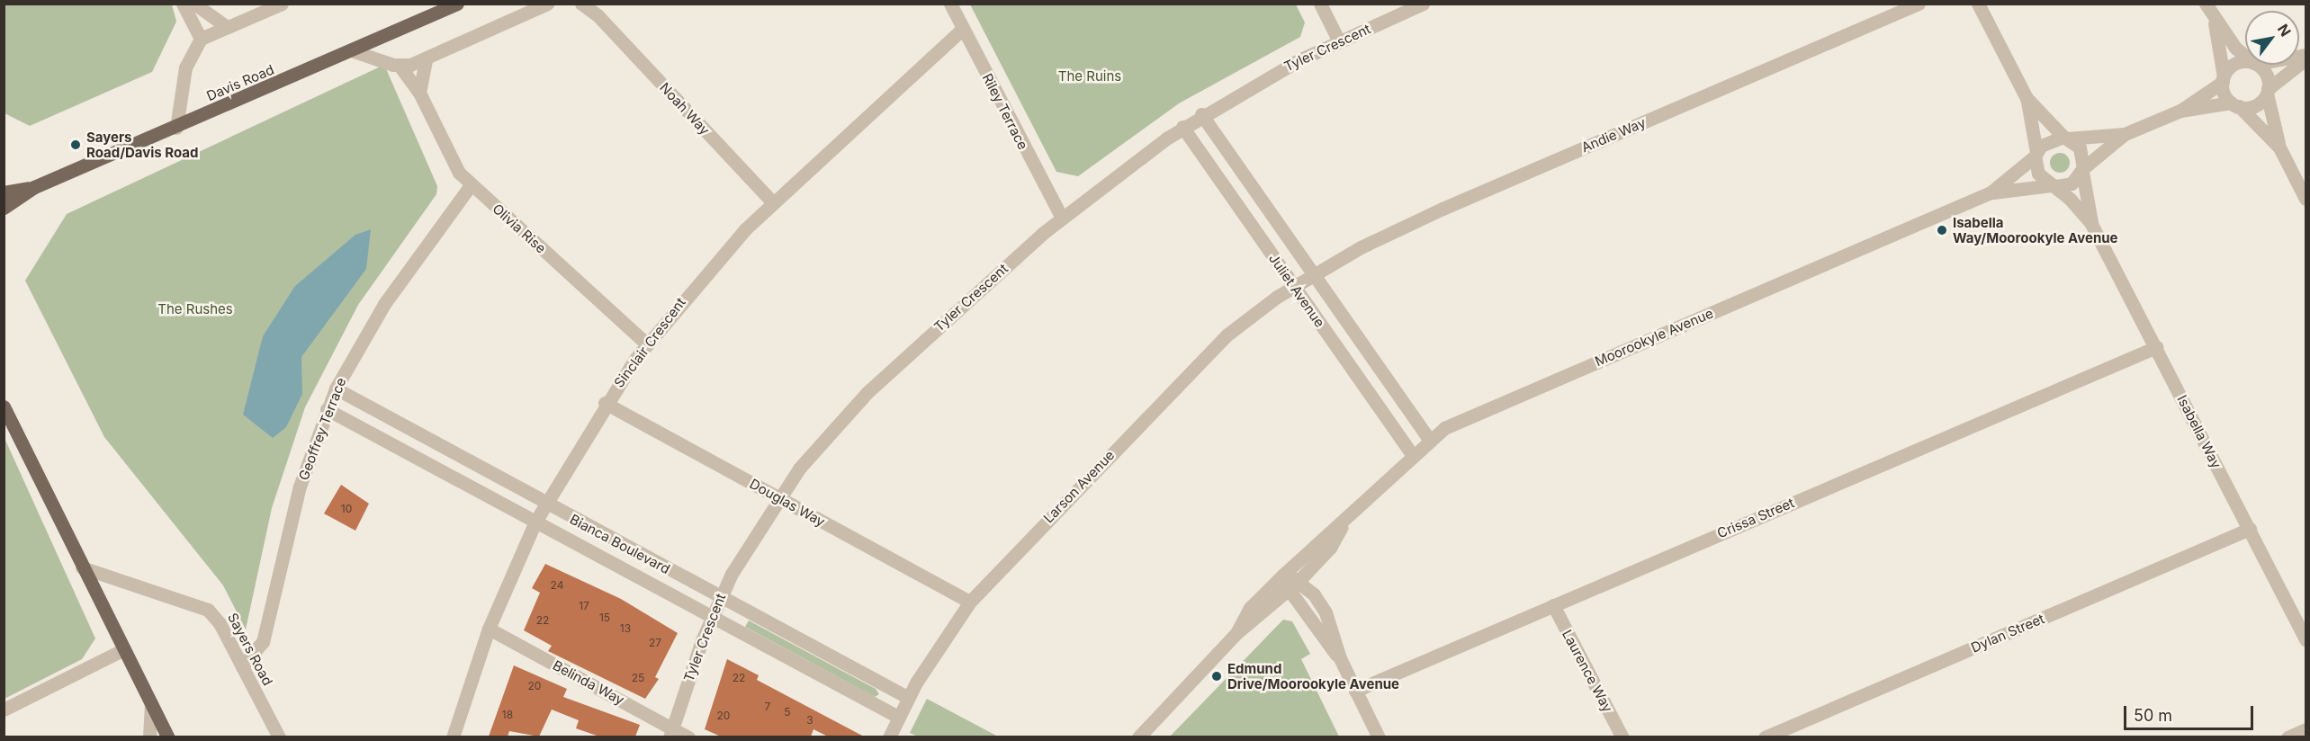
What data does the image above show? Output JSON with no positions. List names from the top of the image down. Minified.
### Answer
{"streets":{"main road":["Davis Road"],"street":["Tyler Crescent","Noah Way","Riley Terrace","Andie Way","Olivia Rise","Juliet Avenue","Moorookyle Avenue","Sinclair Crescent","Geoffrey Terrace","Isabella Way","Larson Avenue","Douglas Way","Crissa Street","Bianca Boulevard","Dylan Street","Sayers Road","Laurence Way","Belinda Way"]},"crossings":[["Tyler Crescent","Riley Terrace"],["Tyler Crescent","Juliet Avenue"],["Tyler Crescent","Douglas Way"],["Tyler Crescent","Bianca Boulevard"],["Tyler Crescent","Belinda Way"],["Noah Way","Sinclair Crescent"],["Riley Terrace","Sinclair Crescent"],["Andie Way","Juliet Avenue"],["Andie Way","Larson Avenue"],["Olivia Rise","Sinclair Crescent"],["Olivia Rise","Geoffrey Terrace"],["Juliet Avenue","Moorookyle Avenue"],["Juliet Avenue","Larson Avenue"],["Moorookyle Avenue","Isabella Way"],["Sinclair Crescent","Douglas Way"],["Sinclair Crescent","Bianca Boulevard"],["Sinclair Crescent","Belinda Way"],["Geoffrey Terrace","Bianca Boulevard"],["Geoffrey Terrace","Sayers Road"],["Isabella Way","Crissa Street"],["Isabella Way","Dylan Street"],["Larson Avenue","Douglas Way"],["Larson Avenue","Bianca Boulevard"],["Crissa Street","Laurence Way"]],"parks":["The Ruins","The Rushes"],"places":["Sayers Road/Davis Road","Isabella Way/Moorookyle Avenue","Edmund Drive/Moorookyle Avenue"],"house_numbers":["10","24","17","15","22","13","27","25","22","20","7","5","18","20","3"],"scale_bar":"50 m","north":"top right"}
